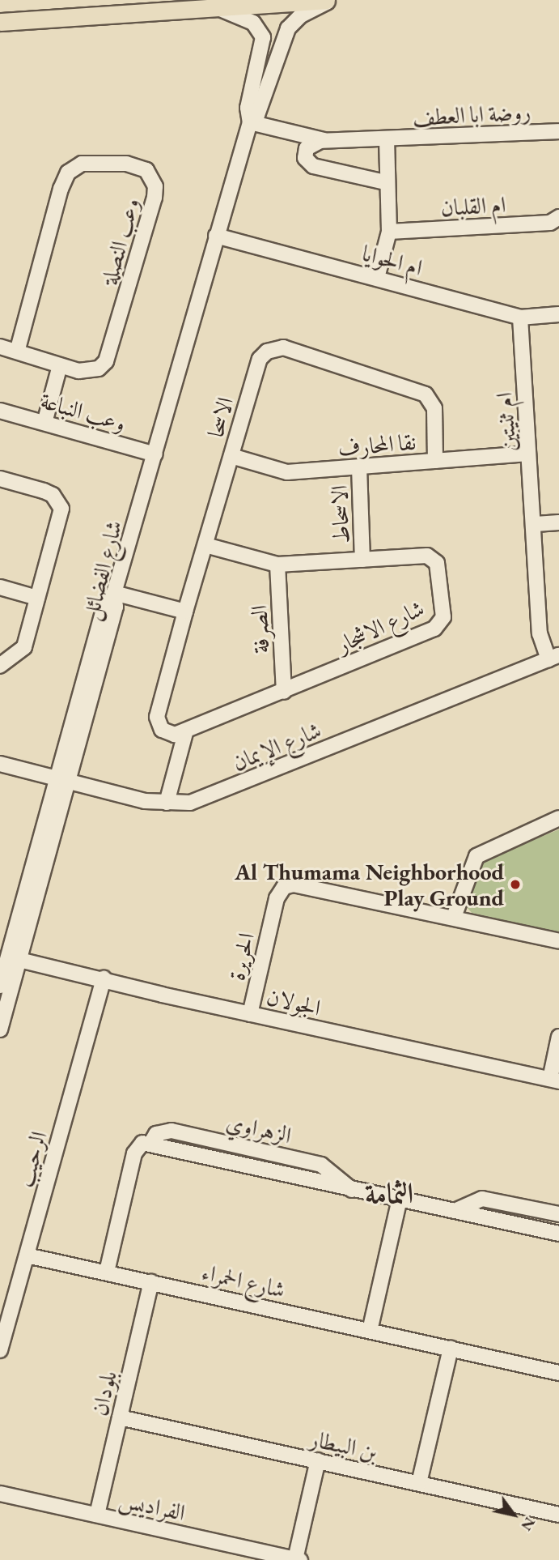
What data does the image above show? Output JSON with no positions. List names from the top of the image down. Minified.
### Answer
{"streets":{"street":["روضة ابا العطف","ام القلبان","وعب النصلة","ام الحوايا","وعب النباعة","الاسحا","ام ثنيتين","نقا المحارف","الاسحاط","شارع الفضائل","شارع الاشجار","الصرفة","شارع الإيمان","الحريرة","الجولان","الزهراوي","الرحيب","شارع الحمراء","بلودان","بن البيطار","الفراديس"]},"crossings":[["روضة ابا العطف","ام القلبان"],["روضة ابا العطف","ام الحوايا"],["روضة ابا العطف","شارع الفضائل"],["ام الحوايا","ام ثنيتين"],["ام الحوايا","شارع الفضائل"],["وعب النباعة","شارع الفضائل"],["الاسحا","نقا المحارف"],["الاسحا","شارع الاشجار"],["ام ثنيتين","نقا المحارف"],["ام ثنيتين","شارع الإيمان"],["نقا المحارف","الاسحاط"],["الاسحاط","شارع الاشجار"],["شارع الفضائل","شارع الإيمان"],["شارع الفضائل","الجولان"],["شارع الاشجار","الصرفة"],["الحريرة","الجولان"],["الجولان","الرحيب"],["الزهراوي","شارع الحمراء"],["الرحيب","شارع الحمراء"],["شارع الحمراء","بلودان"],["بلودان","بن البيطار"],["بلودان","الفراديس"],["بن البيطار","الفراديس"]],"districts":["الثمامة"],"places":["Al Thumama Neighborhood Play Ground"],"north":"bottom right"}
